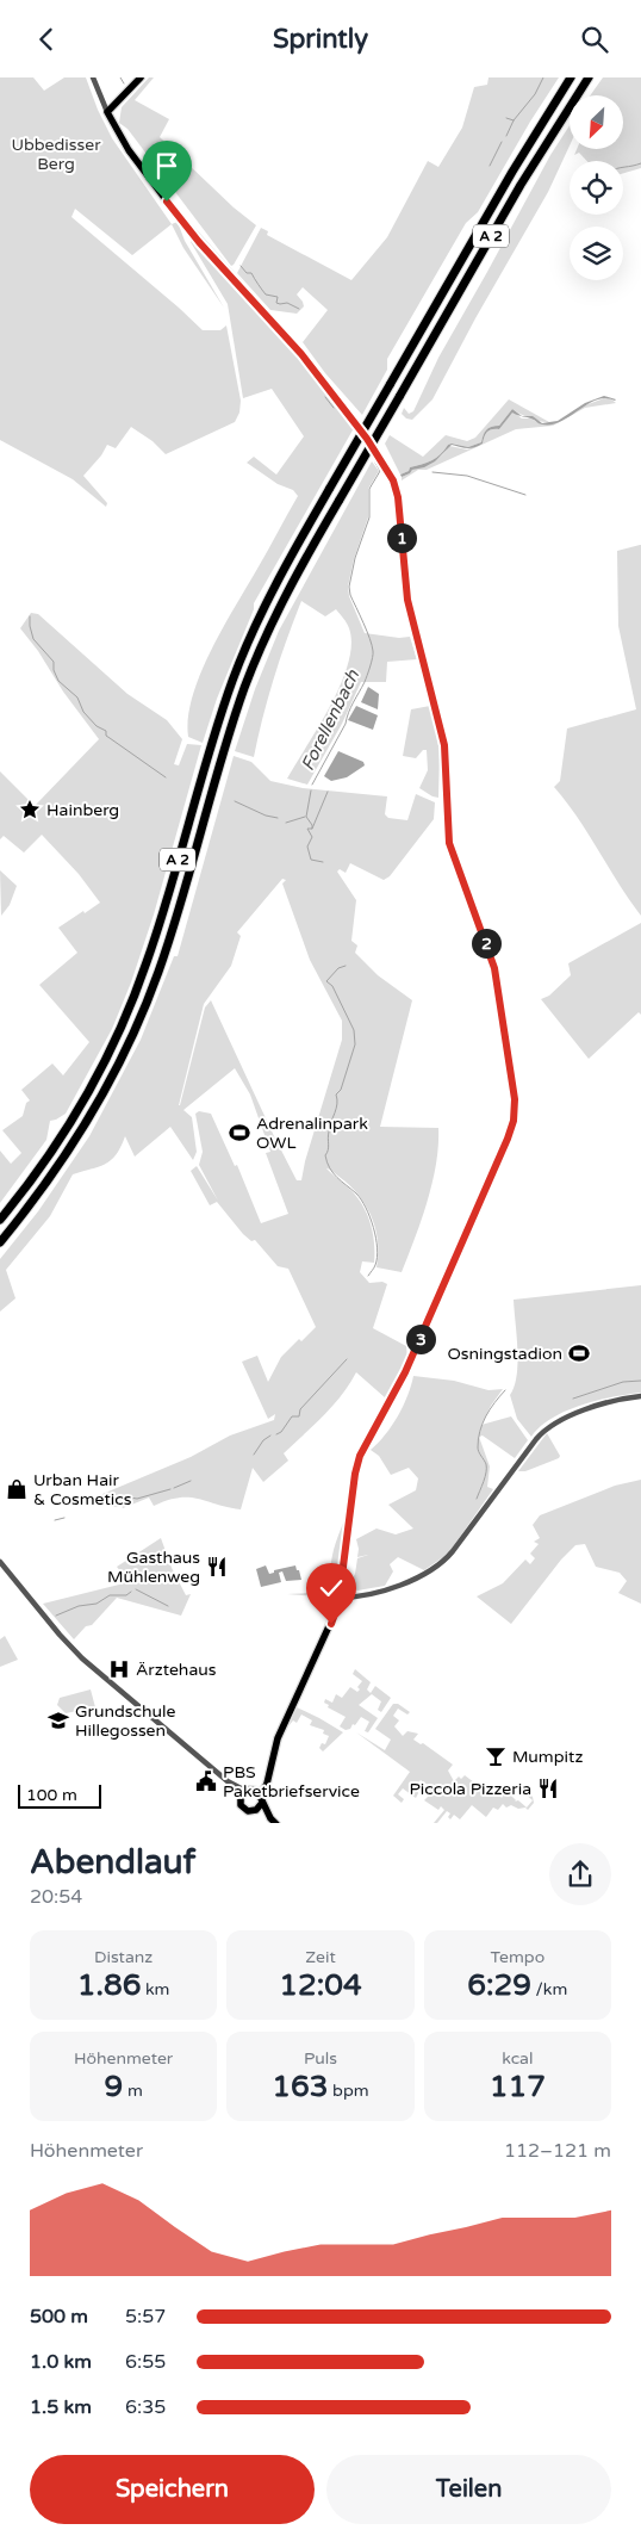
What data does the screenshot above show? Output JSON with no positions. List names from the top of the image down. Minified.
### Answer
{"streets":{"highway":["A 2"]},"water":["Forellenbach"],"parks":["Ubbedisser Berg"],"places":{"place":["Hainberg"],"sports":["Adrenalinpark OWL","Osningstadion"],"shop":["Urban Hair & Cosmetics"],"restaurant":["Gasthaus Mühlenweg","Piccola Pizzeria"],"hospital":["Ärztehaus"],"school or university":["Grundschule Hillegossen"],"bar":["Mumpitz"],"public building":["PBS Paketbriefservice"]},"scale_bar":"100 m","north":"bottom left","page":{"header":"Sprintly","pins":["1","2","3"],"scale":"100 m","heading":["Abendlauf","20:54"],"stats":[["Distanz","1.86 km"],["Zeit","12:04"],["Tempo","6:29 /km"],["Höhenmeter","9 m"],["Puls","163 bpm"],["kcal","117"]],"chart":["Höhenmeter","112–121 m"],"list":[{"name":"500 m","note":"5:57"},{"name":"1.0 km","note":"6:55"},{"name":"1.5 km","note":"6:35"}],"buttons":["Speichern","Teilen"]}}
